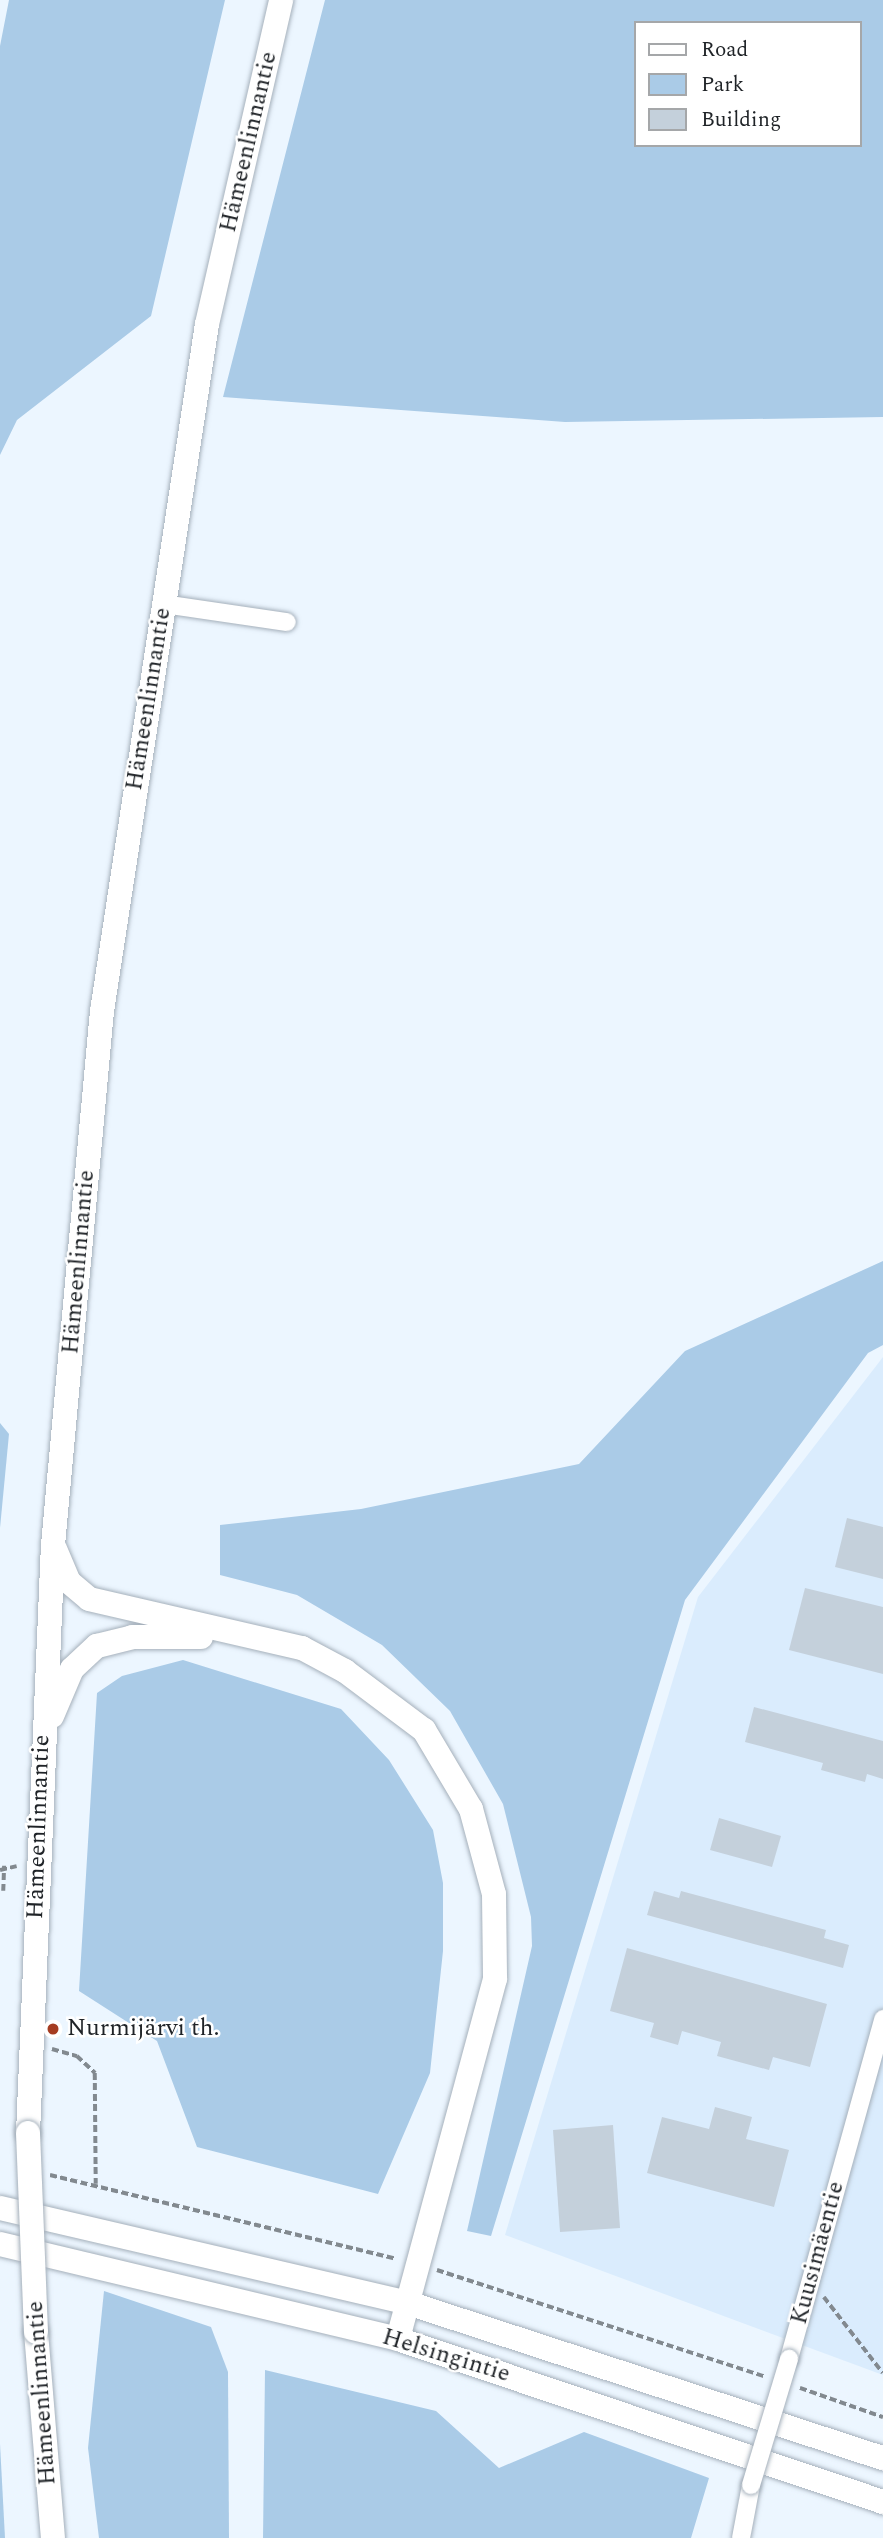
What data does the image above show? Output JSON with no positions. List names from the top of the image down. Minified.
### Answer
{"streets":{"main road":["Hämeenlinnantie","Helsingintie"],"street":["Kuusimäentie"]},"places":["Nurmijärvi th."],"legend":["Road","Park","Building"]}
